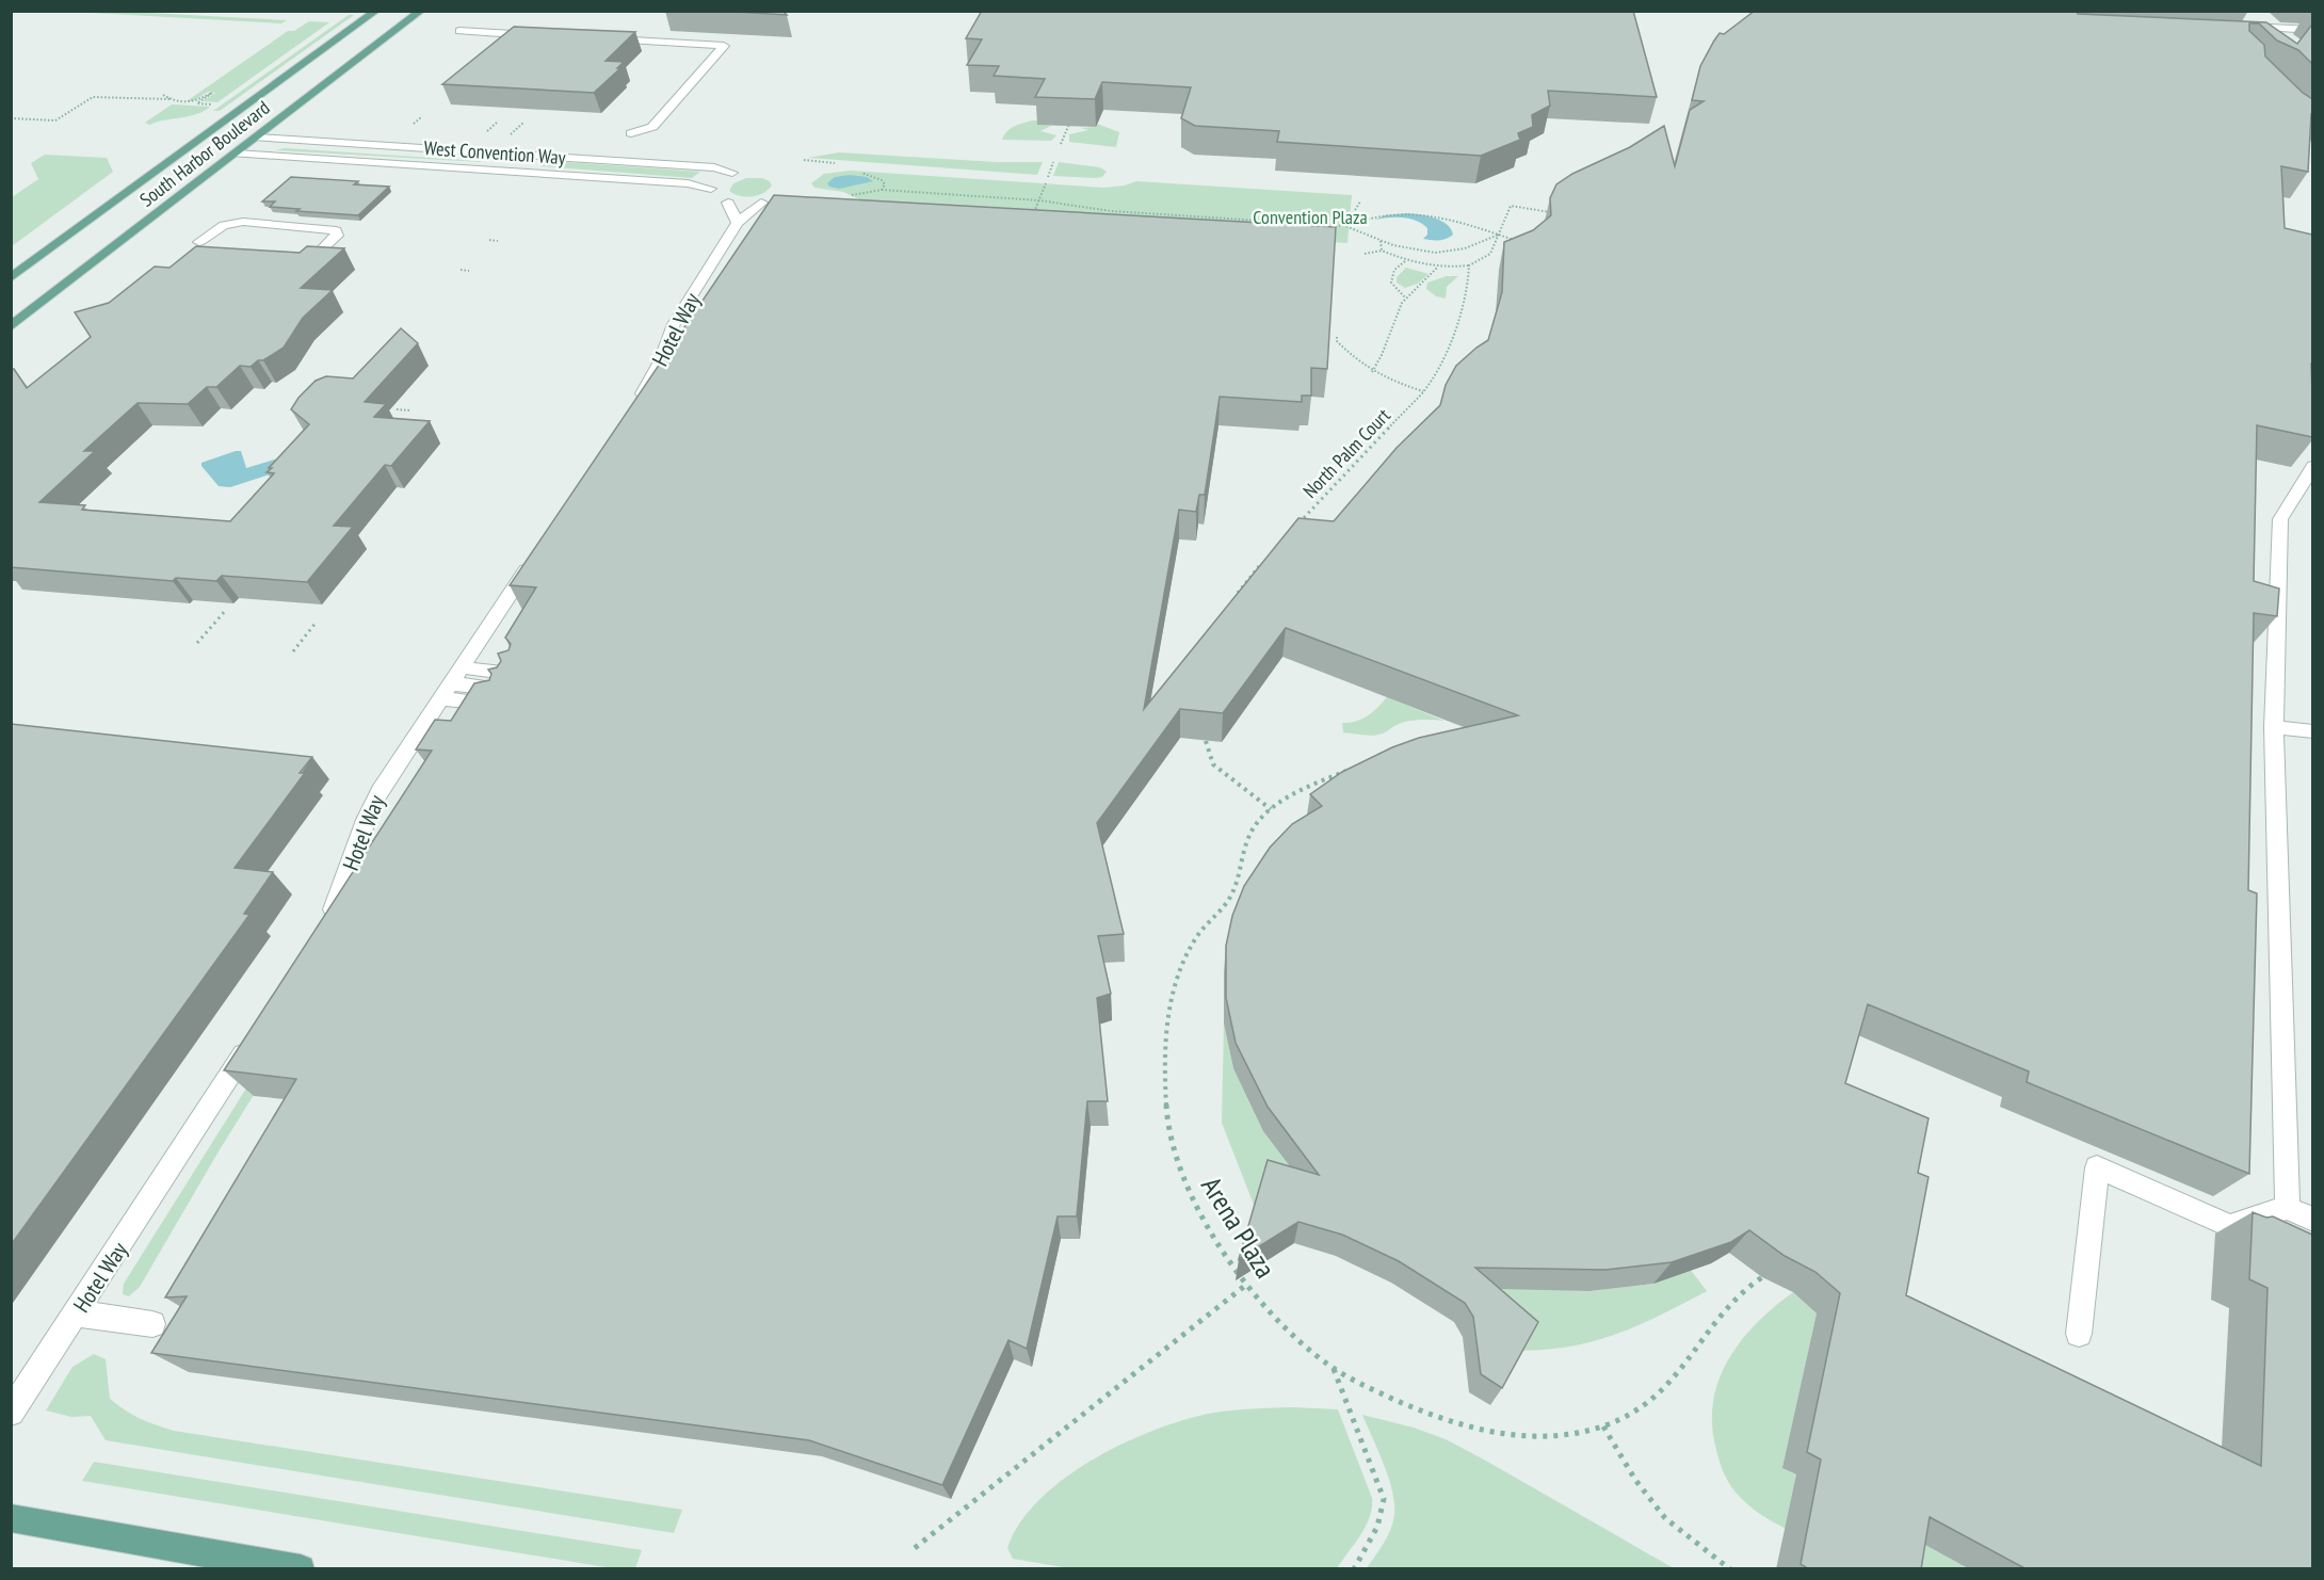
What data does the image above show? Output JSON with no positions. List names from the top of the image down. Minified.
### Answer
{"streets":{"main road":["South Harbor Boulevard"],"street":["West Convention Way","Hotel Way"],"path":["North Palm Court","Arena Plaza"]},"crossings":[["West Convention Way","South Harbor Boulevard"]],"parks":["Convention Plaza"]}
